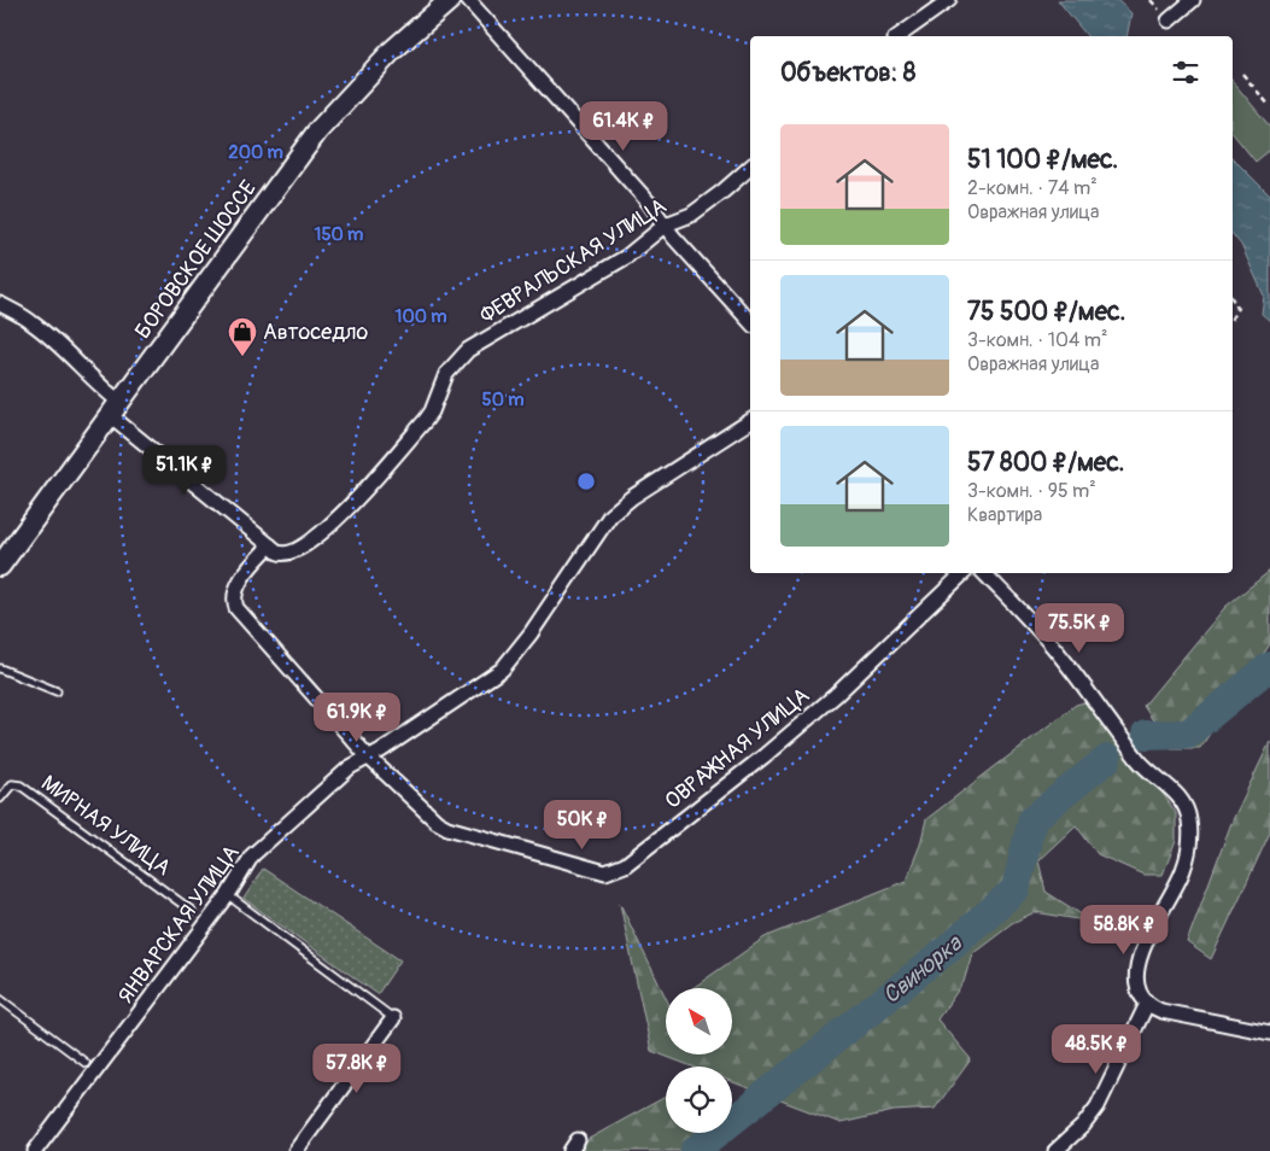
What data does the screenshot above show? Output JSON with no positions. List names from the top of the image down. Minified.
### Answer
{"streets":{"main road":["БОРОВСКОЕ ШОССЕ"],"street":["ФЕВРАЛЬСКАЯ УЛИЦА","ОВРАЖНАЯ УЛИЦА","ЯНВАРСКАЯ УЛИЦА"],"lane":["МИРНАЯ УЛИЦА"]},"crossings":[["ФЕВРАЛЬСКАЯ УЛИЦА","ОВРАЖНАЯ УЛИЦА"],["ОВРАЖНАЯ УЛИЦА","ЯНВАРСКАЯ УЛИЦА"]],"water":["Свинорка"],"places":{"shop":["Автоседло"]},"north":"top left","page":{"heading":"Объектов: 8","price":["61.4K ₽","51.1K ₽","75.5K ₽","61.9K ₽","50K ₽","58.8K ₽","48.5K ₽","57.8K ₽"],"list":[{"name":"51 100 ₽/мес.","note":"2-комн. · 74 m² · Овражная улица"},{"name":"75 500 ₽/мес.","note":"3-комн. · 104 m² · Овражная улица"},{"name":"57 800 ₽/мес.","note":"3-комн. · 95 m² · Квартира"}]},"rings":["200 m","150 m","100 m","50 m"]}
